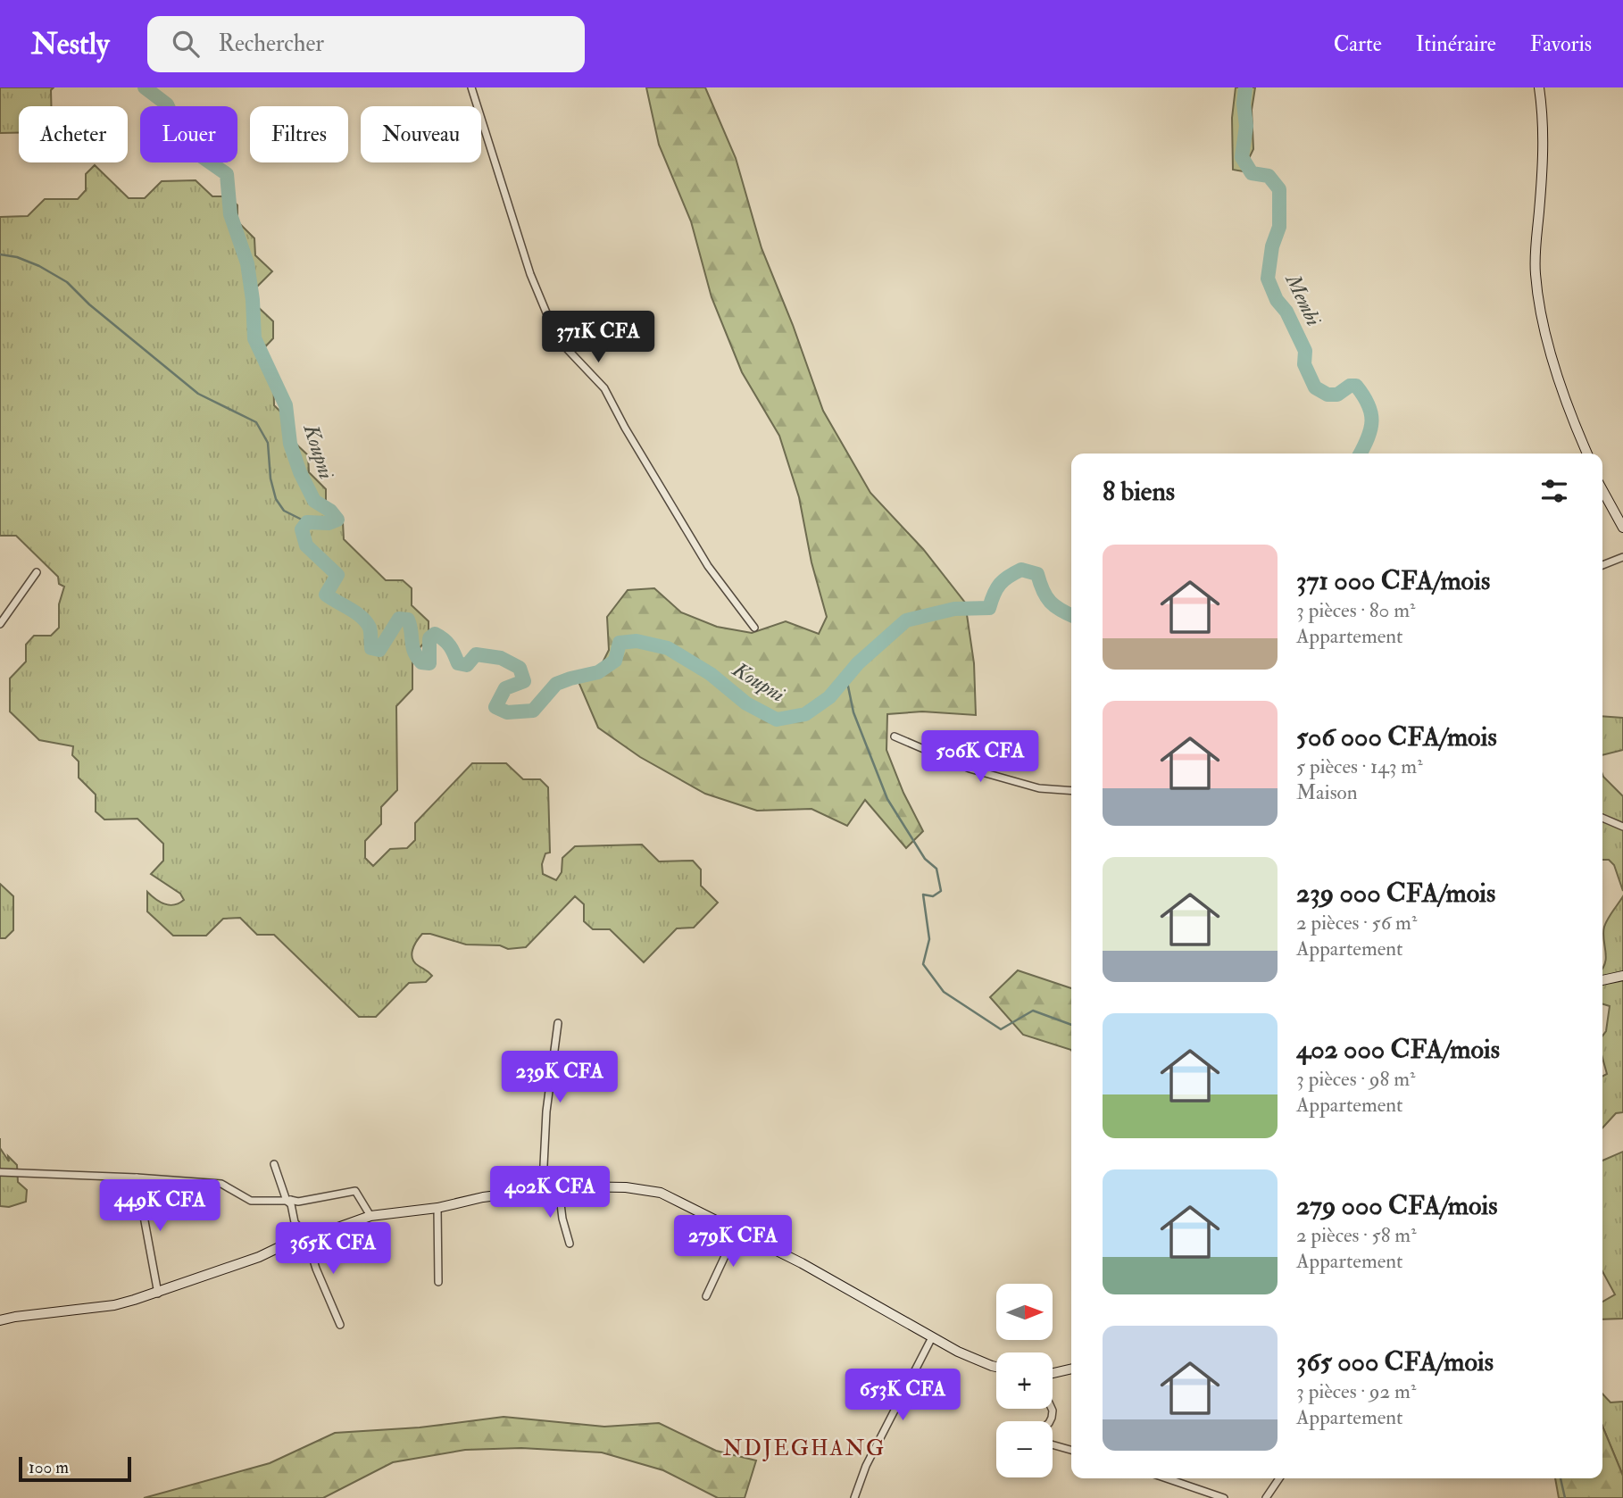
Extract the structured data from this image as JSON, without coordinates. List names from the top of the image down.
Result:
{
  "districts": ["NDJEGHANG"],
  "water": ["Membi", "Koupni"],
  "scale_bar": "100 m",
  "north": "right",
  "page": {
    "header": "Nestly",
    "search": "Rechercher",
    "nav": ["Carte", "Itinéraire", "Favoris"],
    "chip": [
      "Acheter",
      "Louer",
      "Filtres",
      "Nouveau"
    ],
    "price": [
      "371K CFA",
      "506K CFA",
      "239K CFA",
      "402K CFA",
      "449K CFA",
      "279K CFA",
      "365K CFA",
      "653K CFA"
    ],
    "heading": "8 biens",
    "list": [
      {
        "name": "371 000 CFA/mois",
        "note": "3 pièces · 80 m² · Appartement"
      },
      {
        "name": "506 000 CFA/mois",
        "note": "5 pièces · 143 m² · Maison"
      },
      {
        "name": "239 000 CFA/mois",
        "note": "2 pièces · 56 m² · Appartement"
      },
      {
        "name": "402 000 CFA/mois",
        "note": "3 pièces · 98 m² · Appartement"
      },
      {
        "name": "279 000 CFA/mois",
        "note": "2 pièces · 58 m² · Appartement"
      },
      {
        "name": "365 000 CFA/mois",
        "note": "3 pièces · 92 m² · Appartement"
      }
    ],
    "map_buttons": ["+", "−"],
    "scale": "100 m"
  }
}
